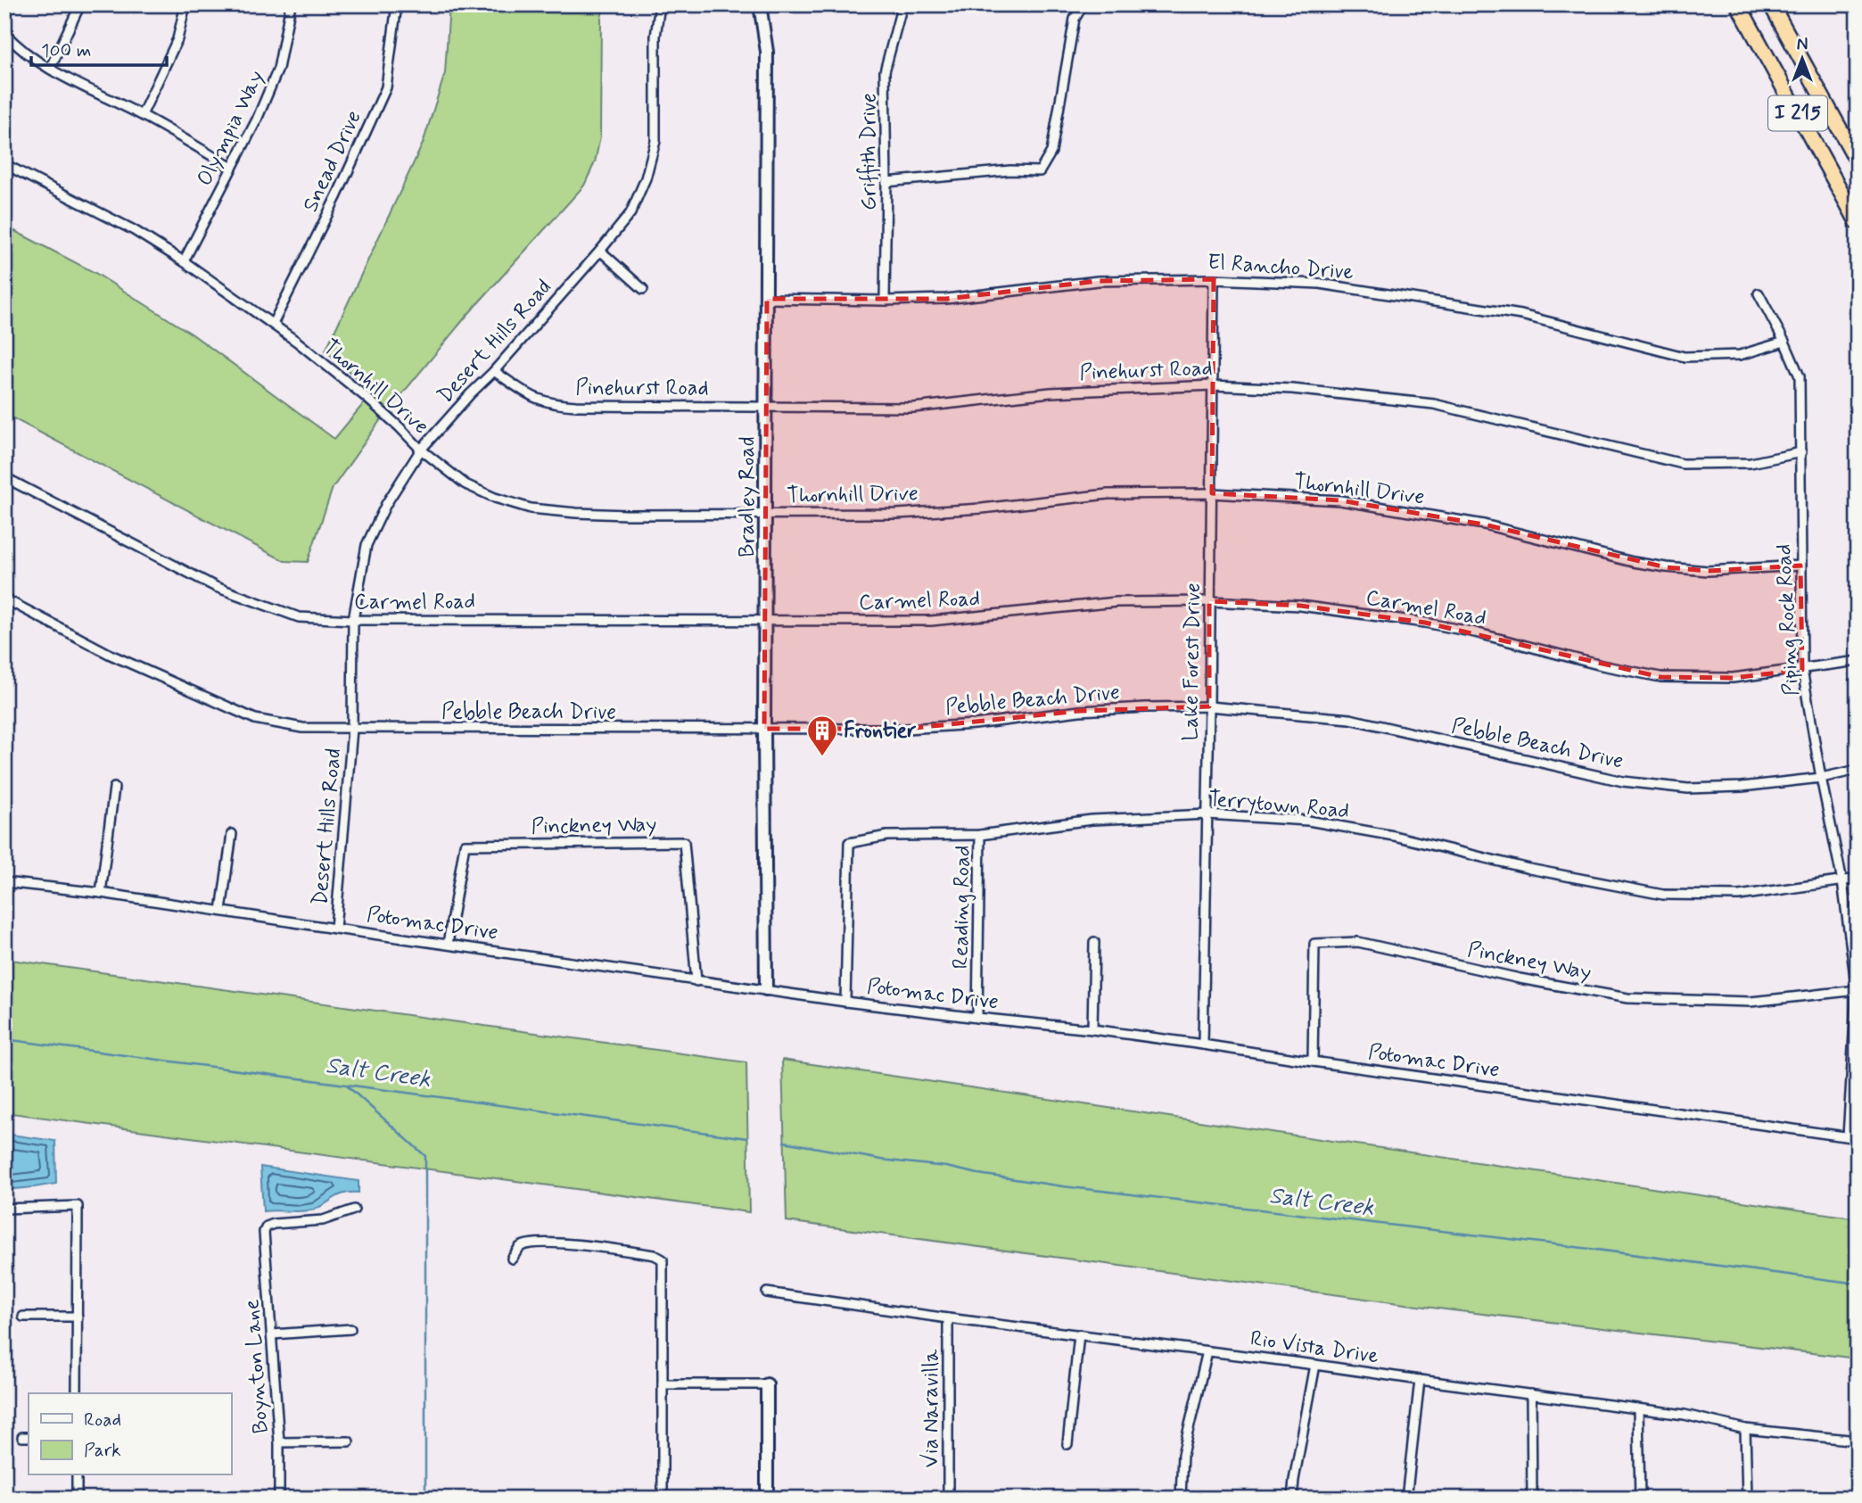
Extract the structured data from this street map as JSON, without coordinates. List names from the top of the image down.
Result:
{
  "streets": {
    "highway": ["I 215"],
    "street": [
      "Olympia Way",
      "Griffith Drive",
      "Snead Drive",
      "El Rancho Drive",
      "Desert Hills Road",
      "Pinehurst Road",
      "Thornhill Drive",
      "Bradley Road",
      "Carmel Road",
      "Piping Rock Road",
      "Lake Forest Drive",
      "Pebble Beach Drive",
      "Terrytown Road",
      "Pinckney Way",
      "Reading Road",
      "Potomac Drive",
      "Rio Vista Drive",
      "Boynton Lane",
      "Via Naravilla"
    ]
  },
  "crossings": [
    ["Olympia Way", "Thornhill Drive"],
    ["Griffith Drive", "El Rancho Drive"],
    ["Snead Drive", "Thornhill Drive"],
    ["El Rancho Drive", "Bradley Road"],
    ["El Rancho Drive", "Piping Rock Road"],
    ["El Rancho Drive", "Lake Forest Drive"],
    ["Desert Hills Road", "Pinehurst Road"],
    ["Desert Hills Road", "Thornhill Drive"],
    ["Desert Hills Road", "Carmel Road"],
    ["Desert Hills Road", "Pebble Beach Drive"],
    ["Desert Hills Road", "Potomac Drive"],
    ["Pinehurst Road", "Bradley Road"],
    ["Pinehurst Road", "Piping Rock Road"],
    ["Pinehurst Road", "Lake Forest Drive"],
    ["Thornhill Drive", "Bradley Road"],
    ["Thornhill Drive", "Piping Rock Road"],
    ["Thornhill Drive", "Lake Forest Drive"],
    ["Bradley Road", "Carmel Road"],
    ["Bradley Road", "Pebble Beach Drive"],
    ["Bradley Road", "Potomac Drive"],
    ["Carmel Road", "Piping Rock Road"],
    ["Carmel Road", "Lake Forest Drive"],
    ["Piping Rock Road", "Pebble Beach Drive"],
    ["Piping Rock Road", "Terrytown Road"],
    ["Piping Rock Road", "Pinckney Way"],
    ["Piping Rock Road", "Potomac Drive"],
    ["Lake Forest Drive", "Pebble Beach Drive"],
    ["Lake Forest Drive", "Terrytown Road"],
    ["Lake Forest Drive", "Potomac Drive"],
    ["Terrytown Road", "Reading Road"],
    ["Terrytown Road", "Potomac Drive"],
    ["Pinckney Way", "Potomac Drive"],
    ["Reading Road", "Potomac Drive"],
    ["Rio Vista Drive", "Via Naravilla"]
  ],
  "water": ["Salt Creek"],
  "places": {
    "building": ["Frontier"]
  },
  "legend": ["Road", "Park"],
  "scale_bar": "100 m",
  "north": "top"
}
